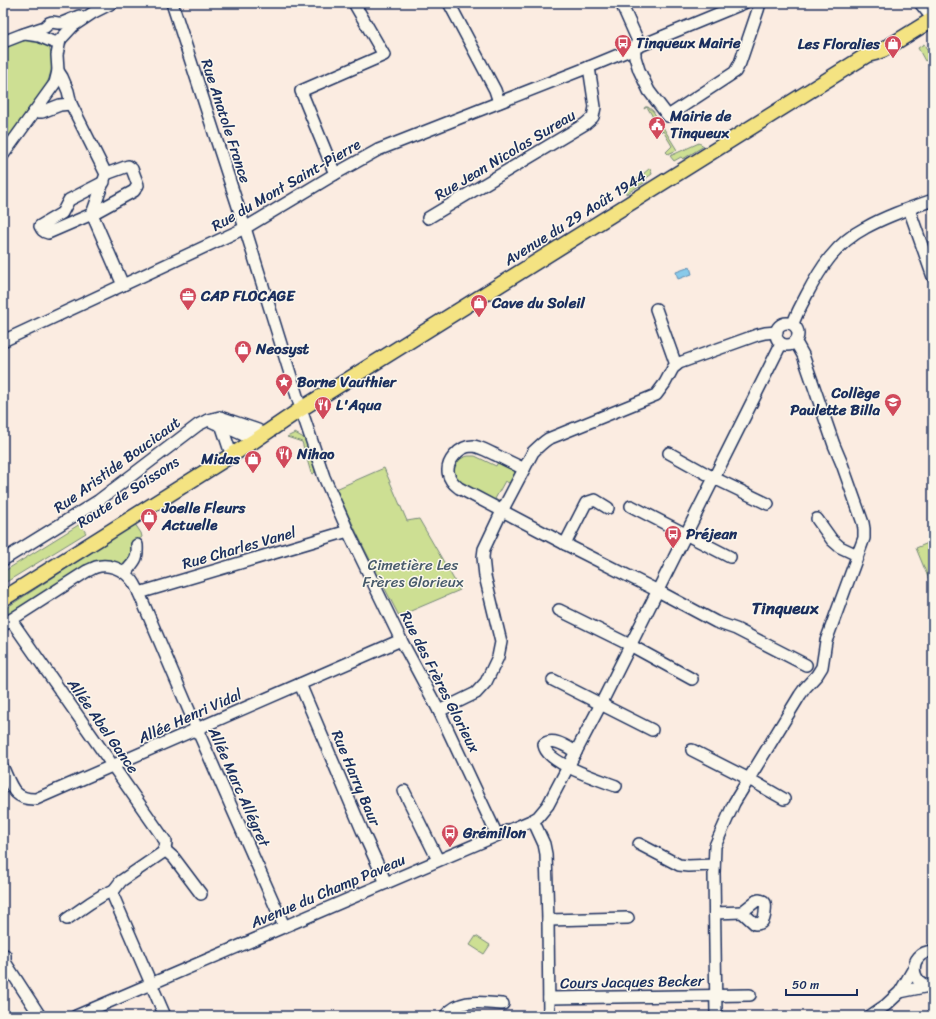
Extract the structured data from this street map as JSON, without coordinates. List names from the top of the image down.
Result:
{
  "streets": {
    "main road": ["Avenue du 29 Août 1944", "Route de Soissons"],
    "street": [
      "Rue Anatole France",
      "Rue Jean Nicolas Sureau",
      "Rue du Mont Saint-Pierre",
      "Rue Aristide Boucicaut",
      "Rue Charles Vanel",
      "Rue des Frères Glorieux",
      "Allée Henri Vidal",
      "Allée Abel Gance",
      "Rue Harry Baur",
      "Allée Marc Allégret",
      "Avenue du Champ Paveau",
      "Cours Jacques Becker"
    ]
  },
  "crossings": [
    ["Rue Anatole France", "Rue du Mont Saint-Pierre"],
    ["Rue Anatole France", "Avenue du 29 Août 1944"],
    ["Rue Anatole France", "Route de Soissons"],
    ["Rue Anatole France", "Rue des Frères Glorieux"],
    ["Rue Jean Nicolas Sureau", "Rue du Mont Saint-Pierre"],
    ["Avenue du 29 Août 1944", "Route de Soissons"],
    ["Avenue du 29 Août 1944", "Rue des Frères Glorieux"],
    ["Rue Aristide Boucicaut", "Route de Soissons"],
    ["Route de Soissons", "Rue des Frères Glorieux"],
    ["Rue Charles Vanel", "Rue des Frères Glorieux"],
    ["Rue Charles Vanel", "Allée Marc Allégret"],
    ["Rue des Frères Glorieux", "Allée Henri Vidal"],
    ["Rue des Frères Glorieux", "Avenue du Champ Paveau"],
    ["Allée Henri Vidal", "Allée Abel Gance"],
    ["Allée Henri Vidal", "Rue Harry Baur"],
    ["Allée Henri Vidal", "Allée Marc Allégret"],
    ["Rue Harry Baur", "Avenue du Champ Paveau"],
    ["Allée Marc Allégret", "Avenue du Champ Paveau"]
  ],
  "districts": ["Tinqueux"],
  "parks": ["Cimetière Les Frères Glorieux"],
  "places": {
    "bus stop": ["Tinqueux Mairie", "Préjean", "Grémillon"],
    "shop": [
      "Les Floralies",
      "Cave du Soleil",
      "Neosyst",
      "Midas",
      "Joelle Fleurs Actuelle"
    ],
    "public building": ["Mairie de Tinqueux"],
    "office": ["CAP FLOCAGE"],
    "place": ["Borne Vauthier"],
    "school or university": ["Collège Paulette Billa"],
    "restaurant": ["L'Aqua", "Nihao"]
  },
  "scale_bar": "50 m"
}
